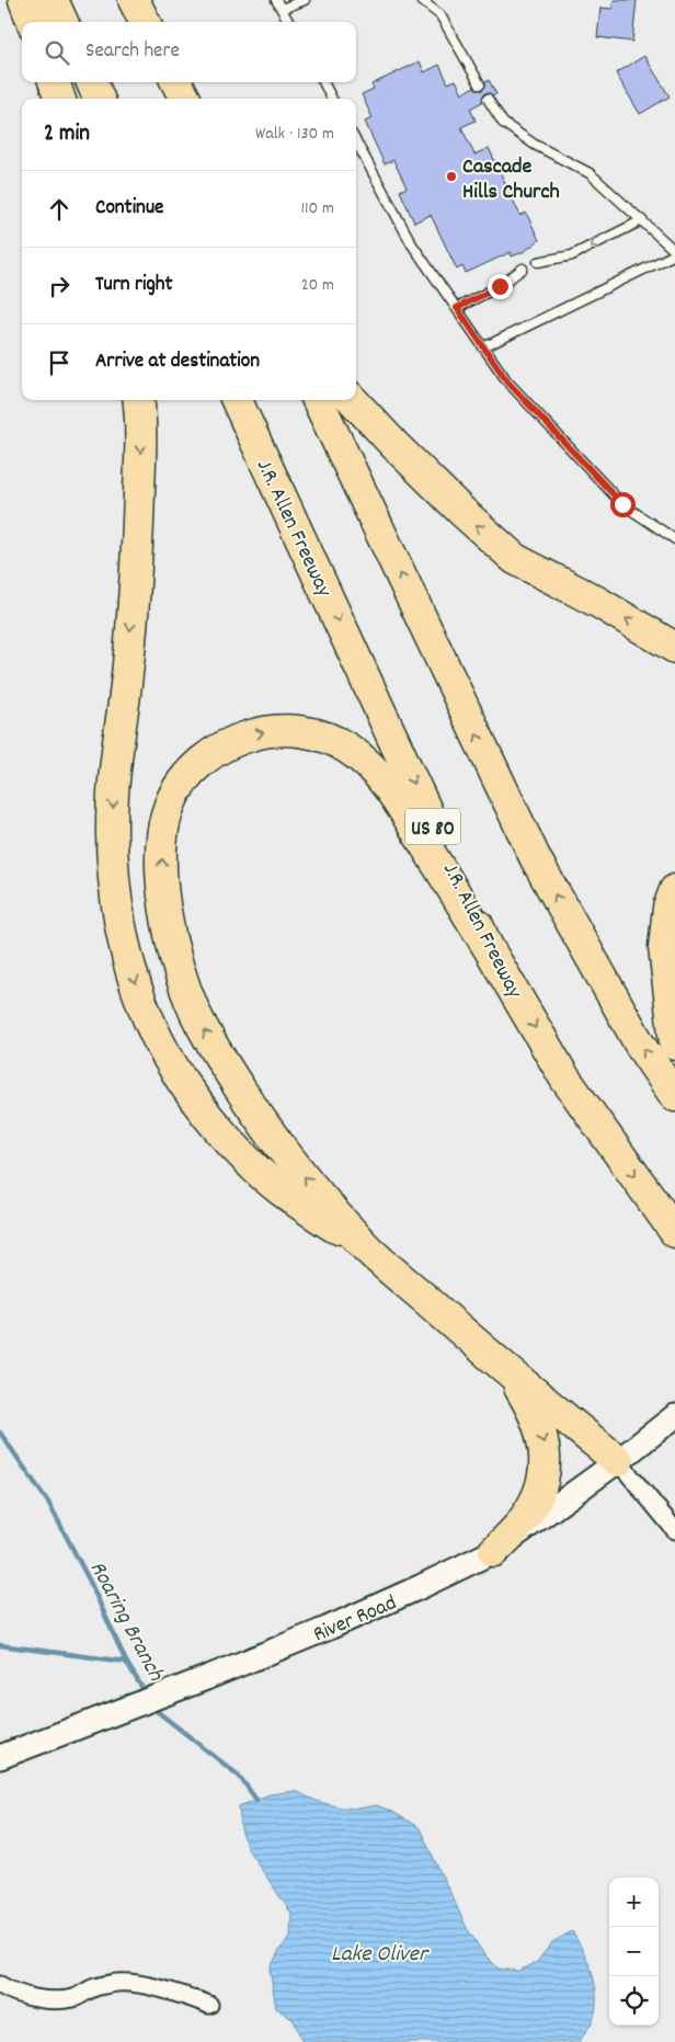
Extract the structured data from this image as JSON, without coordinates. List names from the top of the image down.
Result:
{
  "streets": {
    "highway": ["J.R. Allen Freeway", "US 80"],
    "main road": ["River Road"]
  },
  "water": ["Roaring Branch", "Lake Oliver"],
  "places": ["Cascade Hills Church"],
  "page": {
    "search": "Search here",
    "heading": ["2 min", "Walk · 130 m"],
    "list": [
      ["Continue", "110 m"],
      ["Turn right", "20 m"],
      "Arrive at destination"
    ],
    "map_buttons": ["+", "−"]
  }
}
